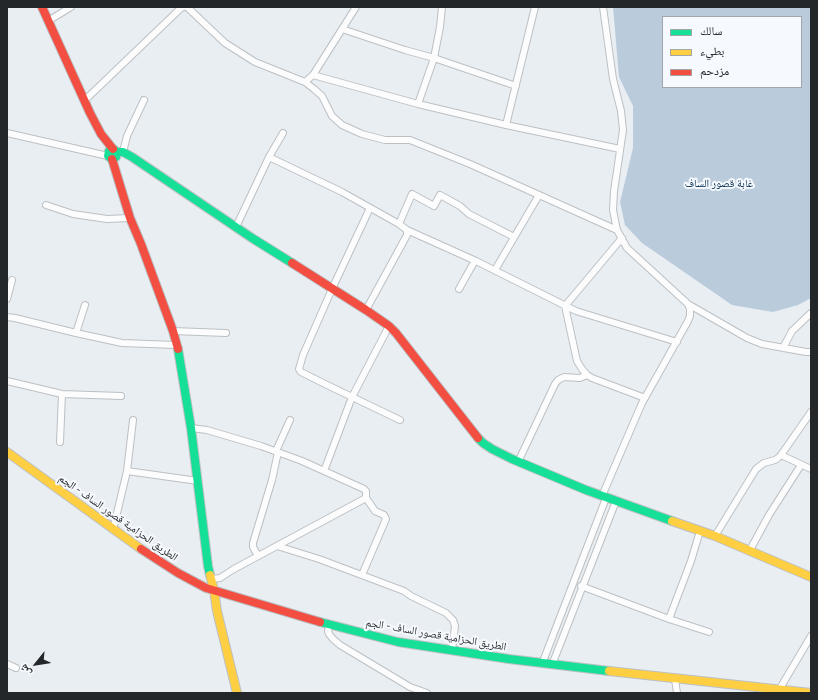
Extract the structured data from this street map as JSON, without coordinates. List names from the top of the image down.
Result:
{
  "streets": {
    "street": ["الطريق الحزامية قصور الساف - الجم"]
  },
  "parks": ["غابة قصور الساف"],
  "legend": ["سالك", "بطيء", "مزدحم"],
  "north": "bottom left"
}
